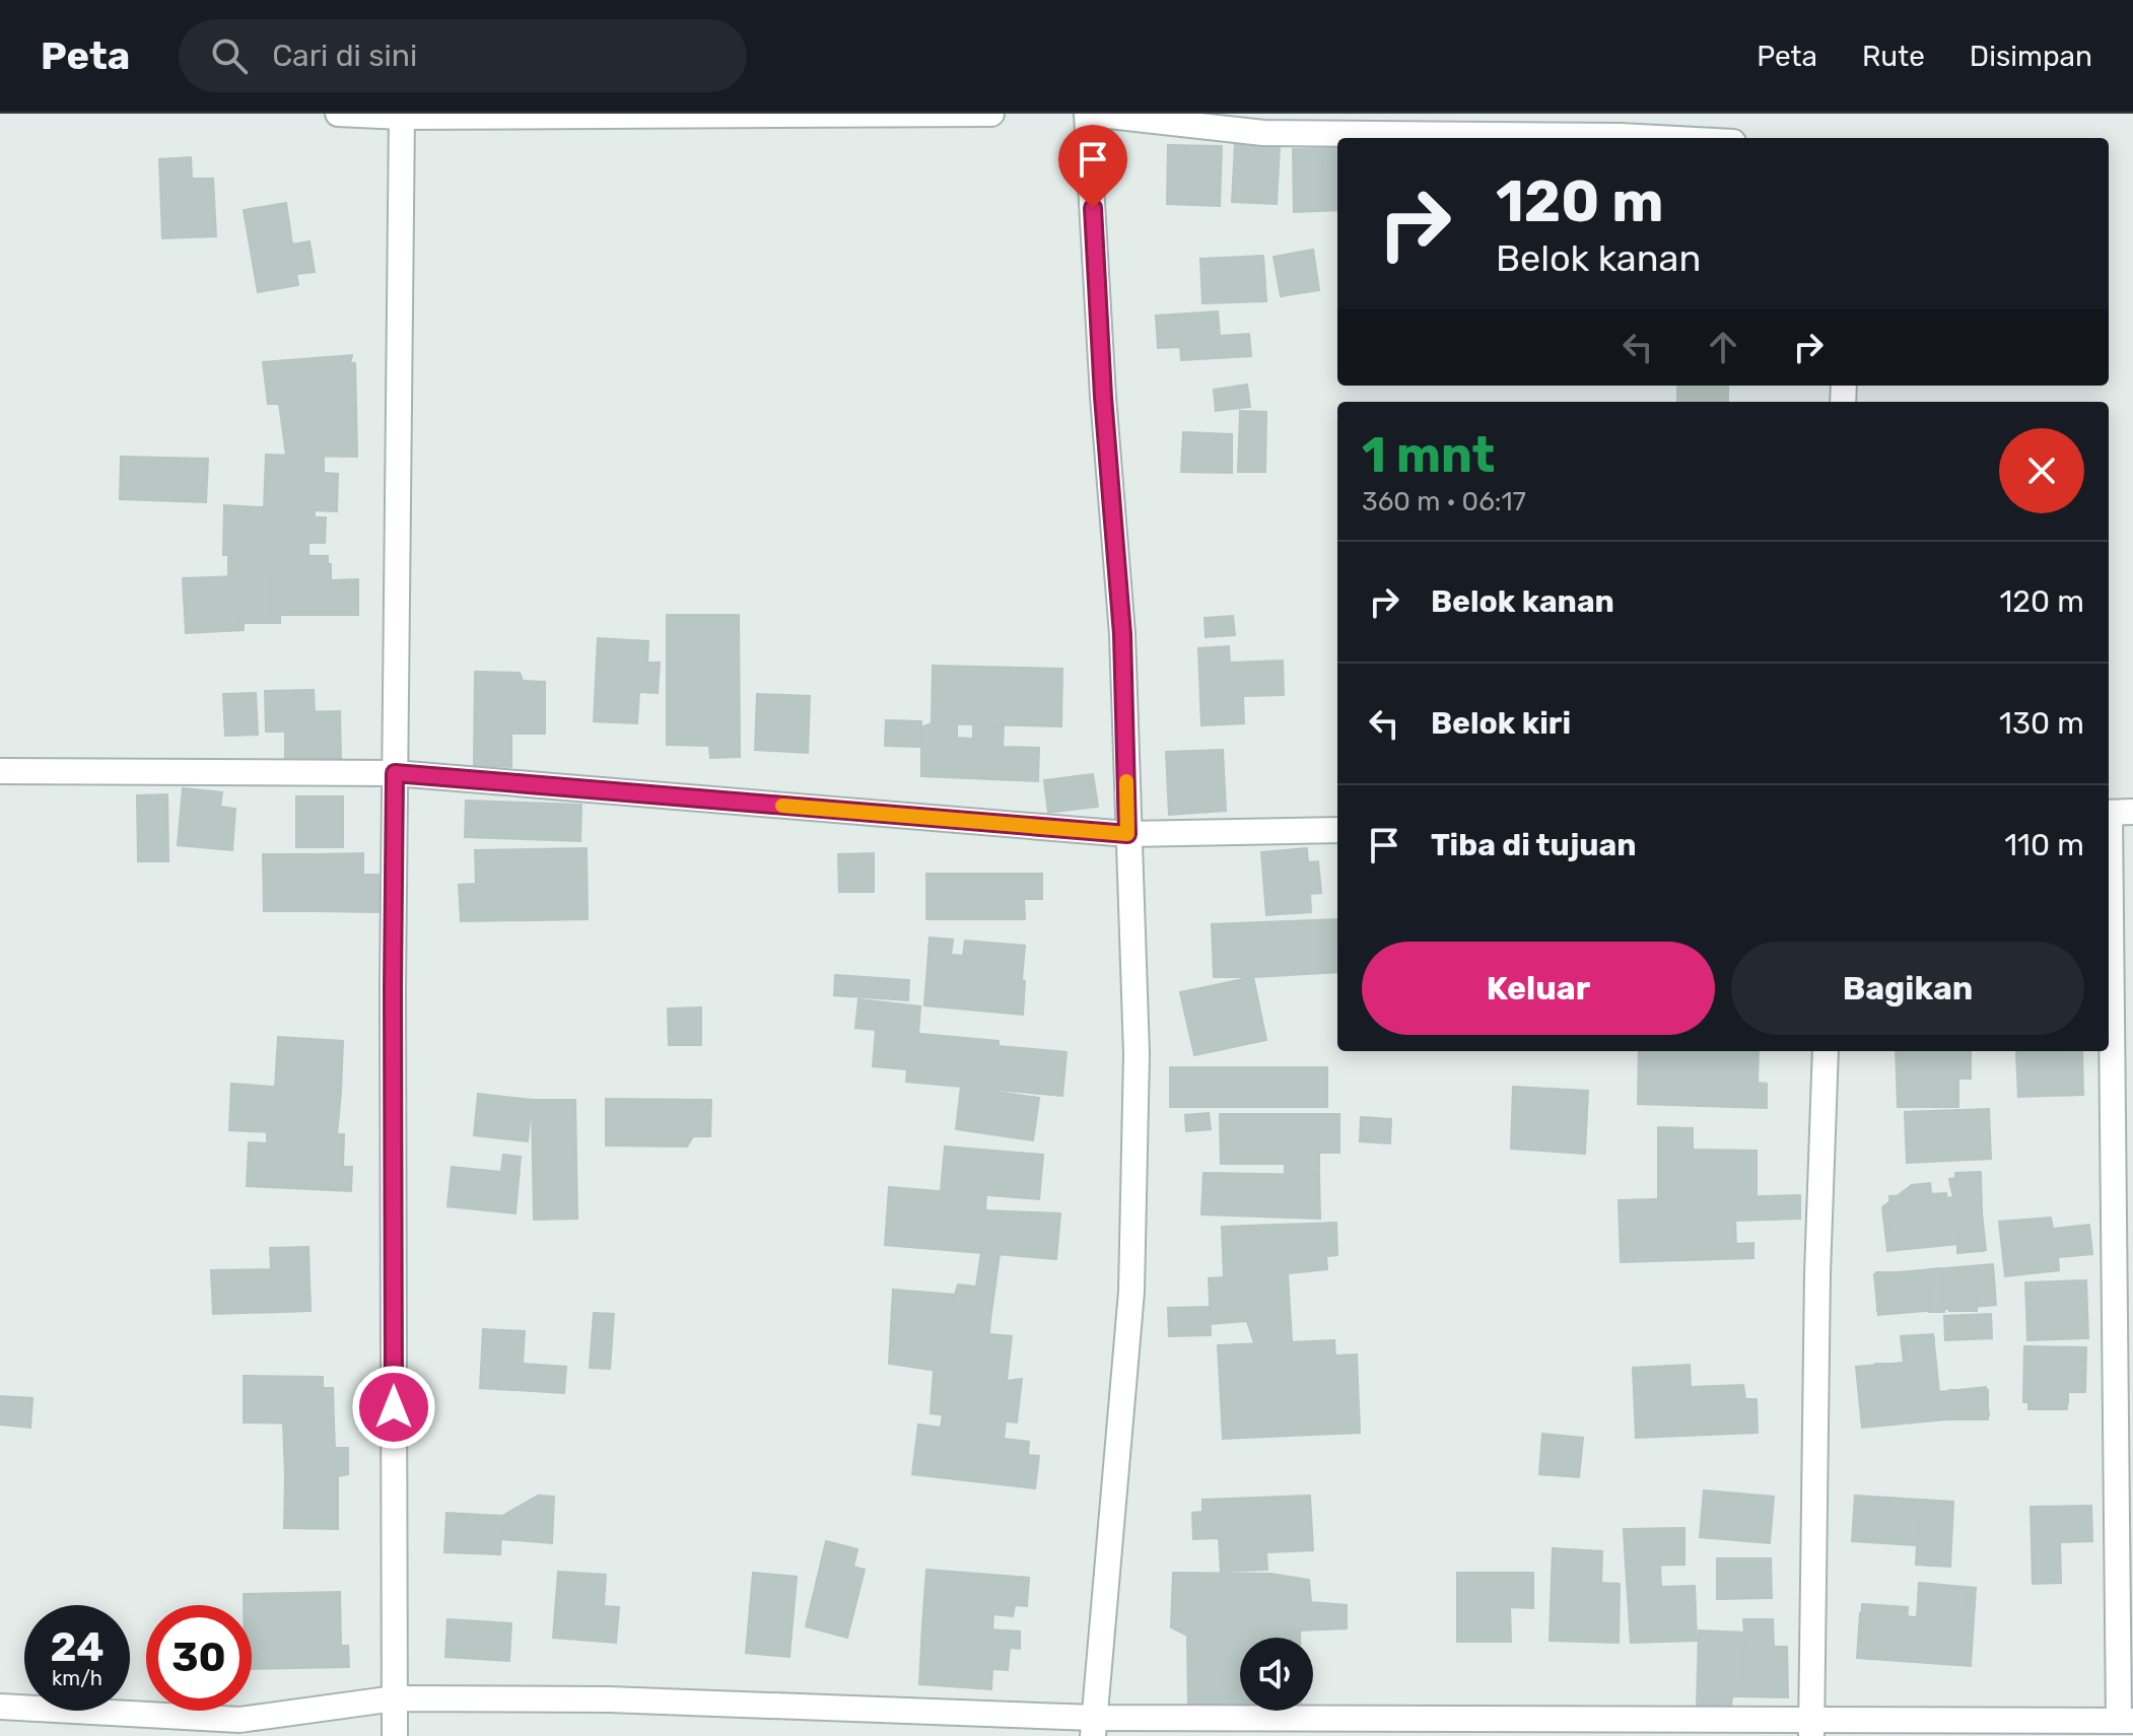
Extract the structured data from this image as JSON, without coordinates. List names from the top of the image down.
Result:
{
  "page": {
    "header": "Peta",
    "search": "Cari di sini",
    "nav": ["Peta", "Rute", "Disimpan"],
    "turn": ["120 m", "Belok kanan"],
    "heading": ["1 mnt", "360 m · 06:17"],
    "list": [
      {
        "name": "Belok kanan",
        "value": "120 m"
      },
      {
        "name": "Belok kiri",
        "value": "130 m"
      },
      {
        "name": "Tiba di tujuan",
        "value": "110 m"
      }
    ],
    "buttons": ["Keluar", "Bagikan"],
    "speed": "24 km/h",
    "limit": "30"
  }
}
